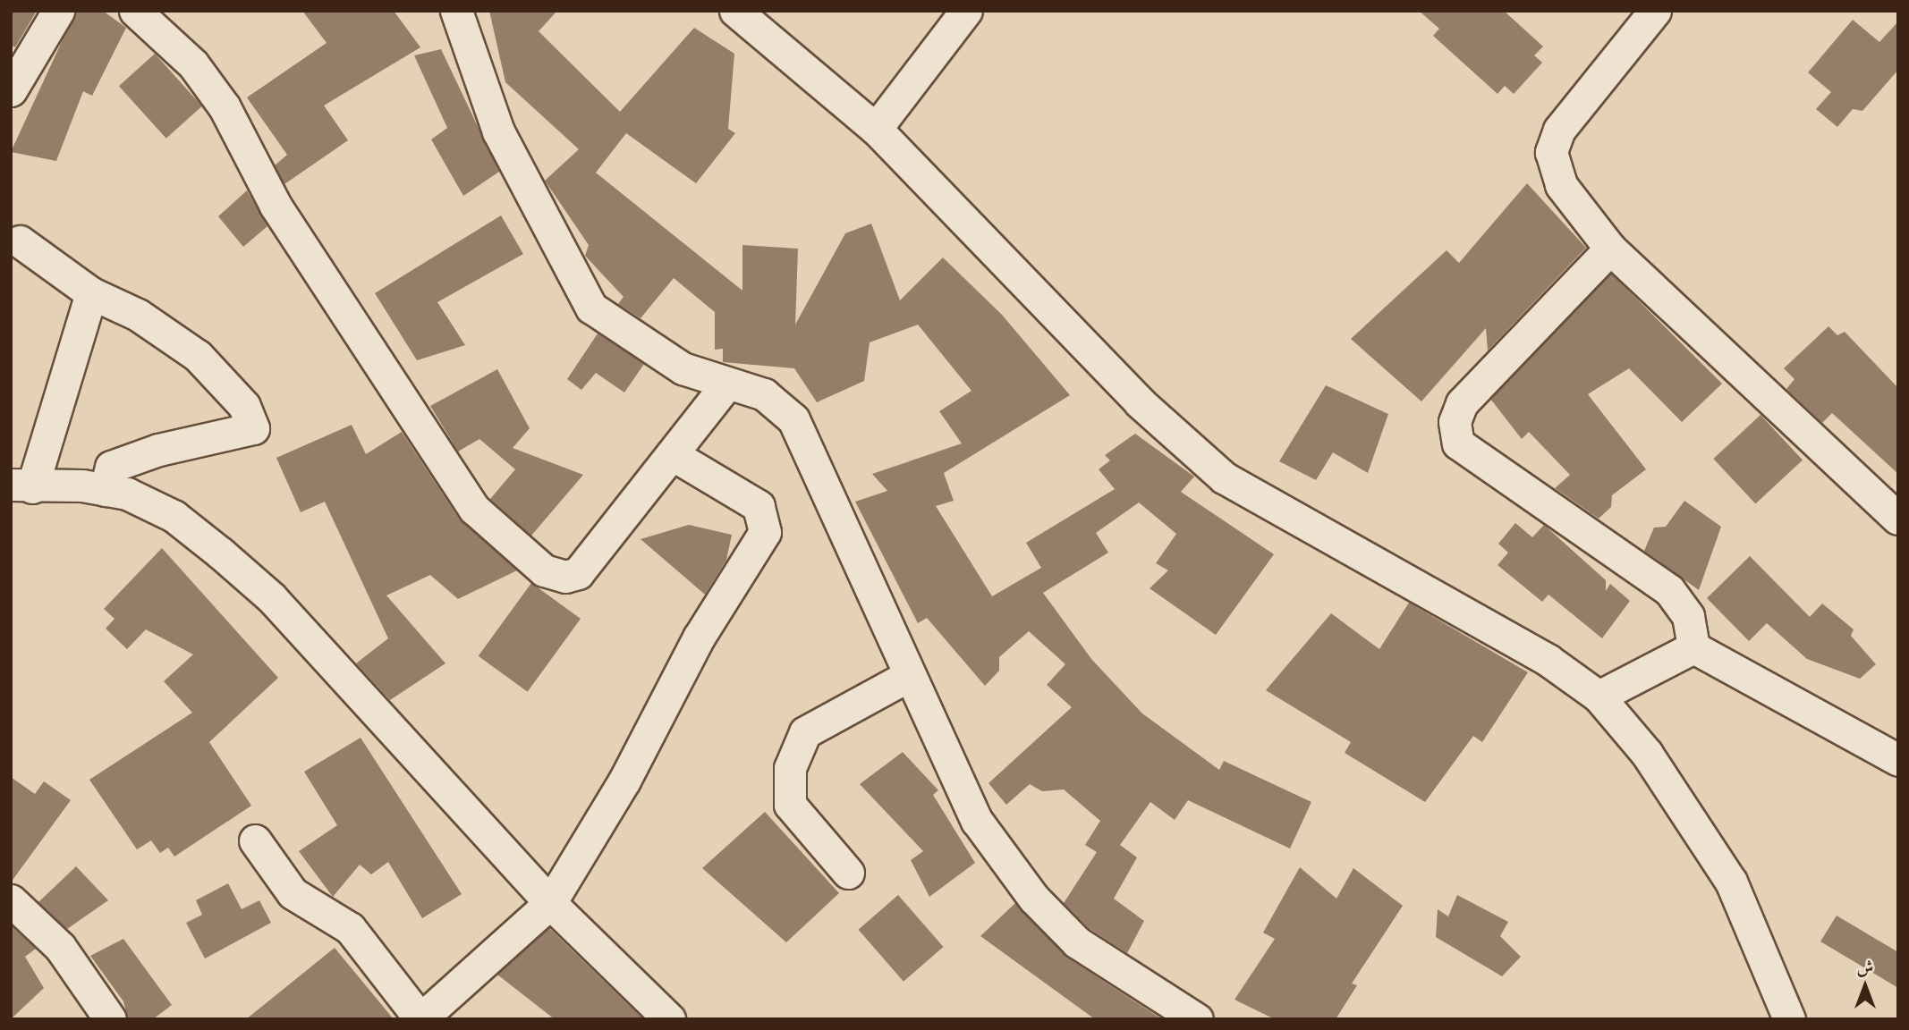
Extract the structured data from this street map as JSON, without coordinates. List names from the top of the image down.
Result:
{
  "north": "top"
}
